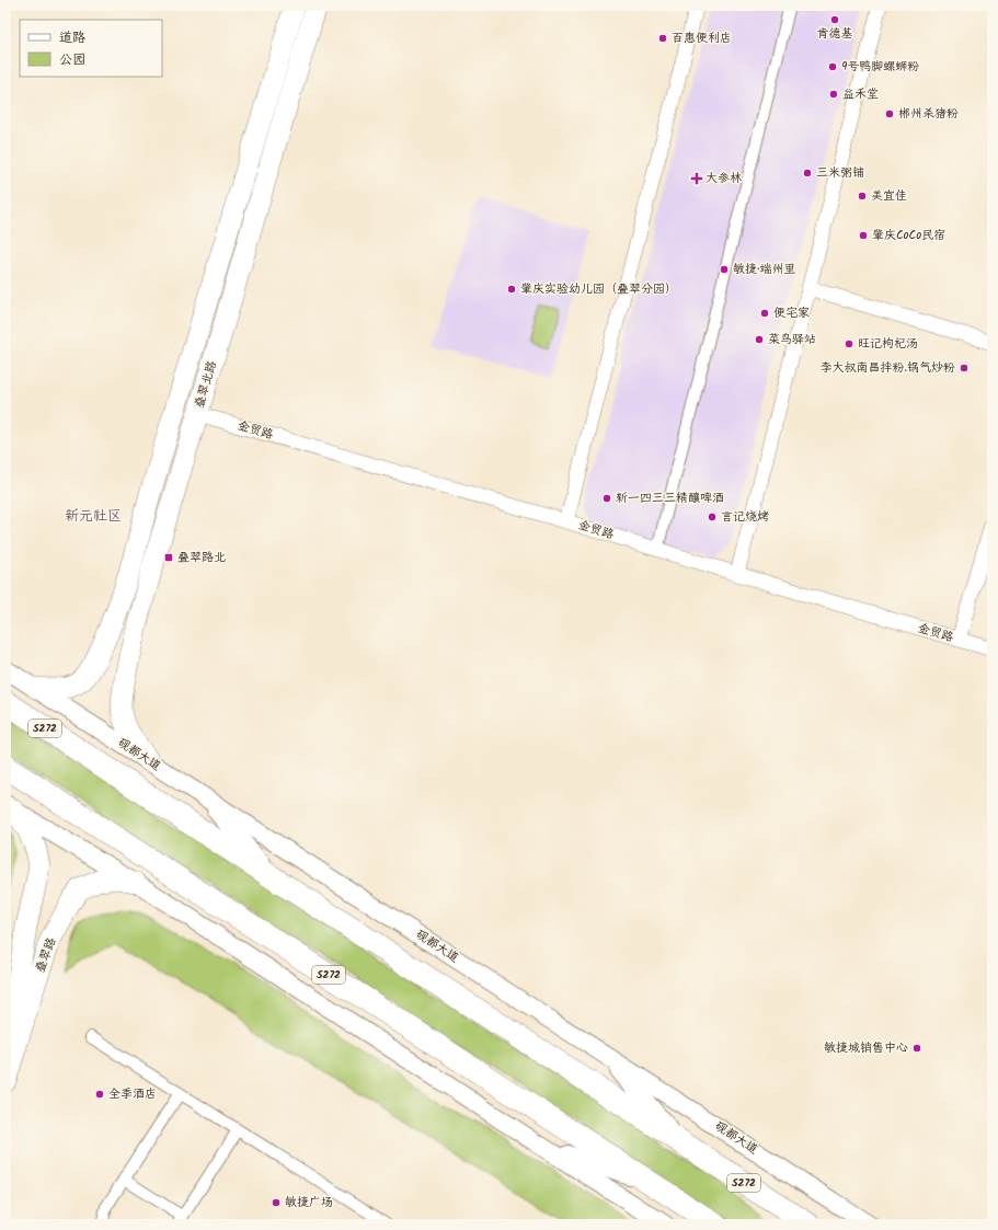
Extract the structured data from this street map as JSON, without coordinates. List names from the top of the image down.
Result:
{
  "streets": {
    "main road": ["叠翠北路", "S272", "叠翠路"],
    "street": ["金贸路", "砚都大道"]
  },
  "crossings": [
    ["叠翠北路", "金贸路"],
    ["叠翠北路", "砚都大道"]
  ],
  "districts": ["新元社区"],
  "places": {
    "other": [
      "肯德基",
      "百惠便利店",
      "9号鸭脚螺蛳粉",
      "益禾堂",
      "郴州杀猪粉",
      "三米粥铺",
      "美宜佳",
      "肇庆CoCo民宿",
      "敏捷·端州里",
      "肇庆实验幼儿园（叠翠分园）",
      "便宅家",
      "菜鸟驿站",
      "旺记枸杞汤",
      "李大叔南昌拌粉.锅气炒粉",
      "新一四三三精釀啤酒",
      "言记烧烤",
      "敏捷城销售中心",
      "全季酒店",
      "敏捷广场"
    ],
    "health": ["大参林"],
    "transit": ["叠翠路北"]
  },
  "legend": ["道路", "公园"]
}
